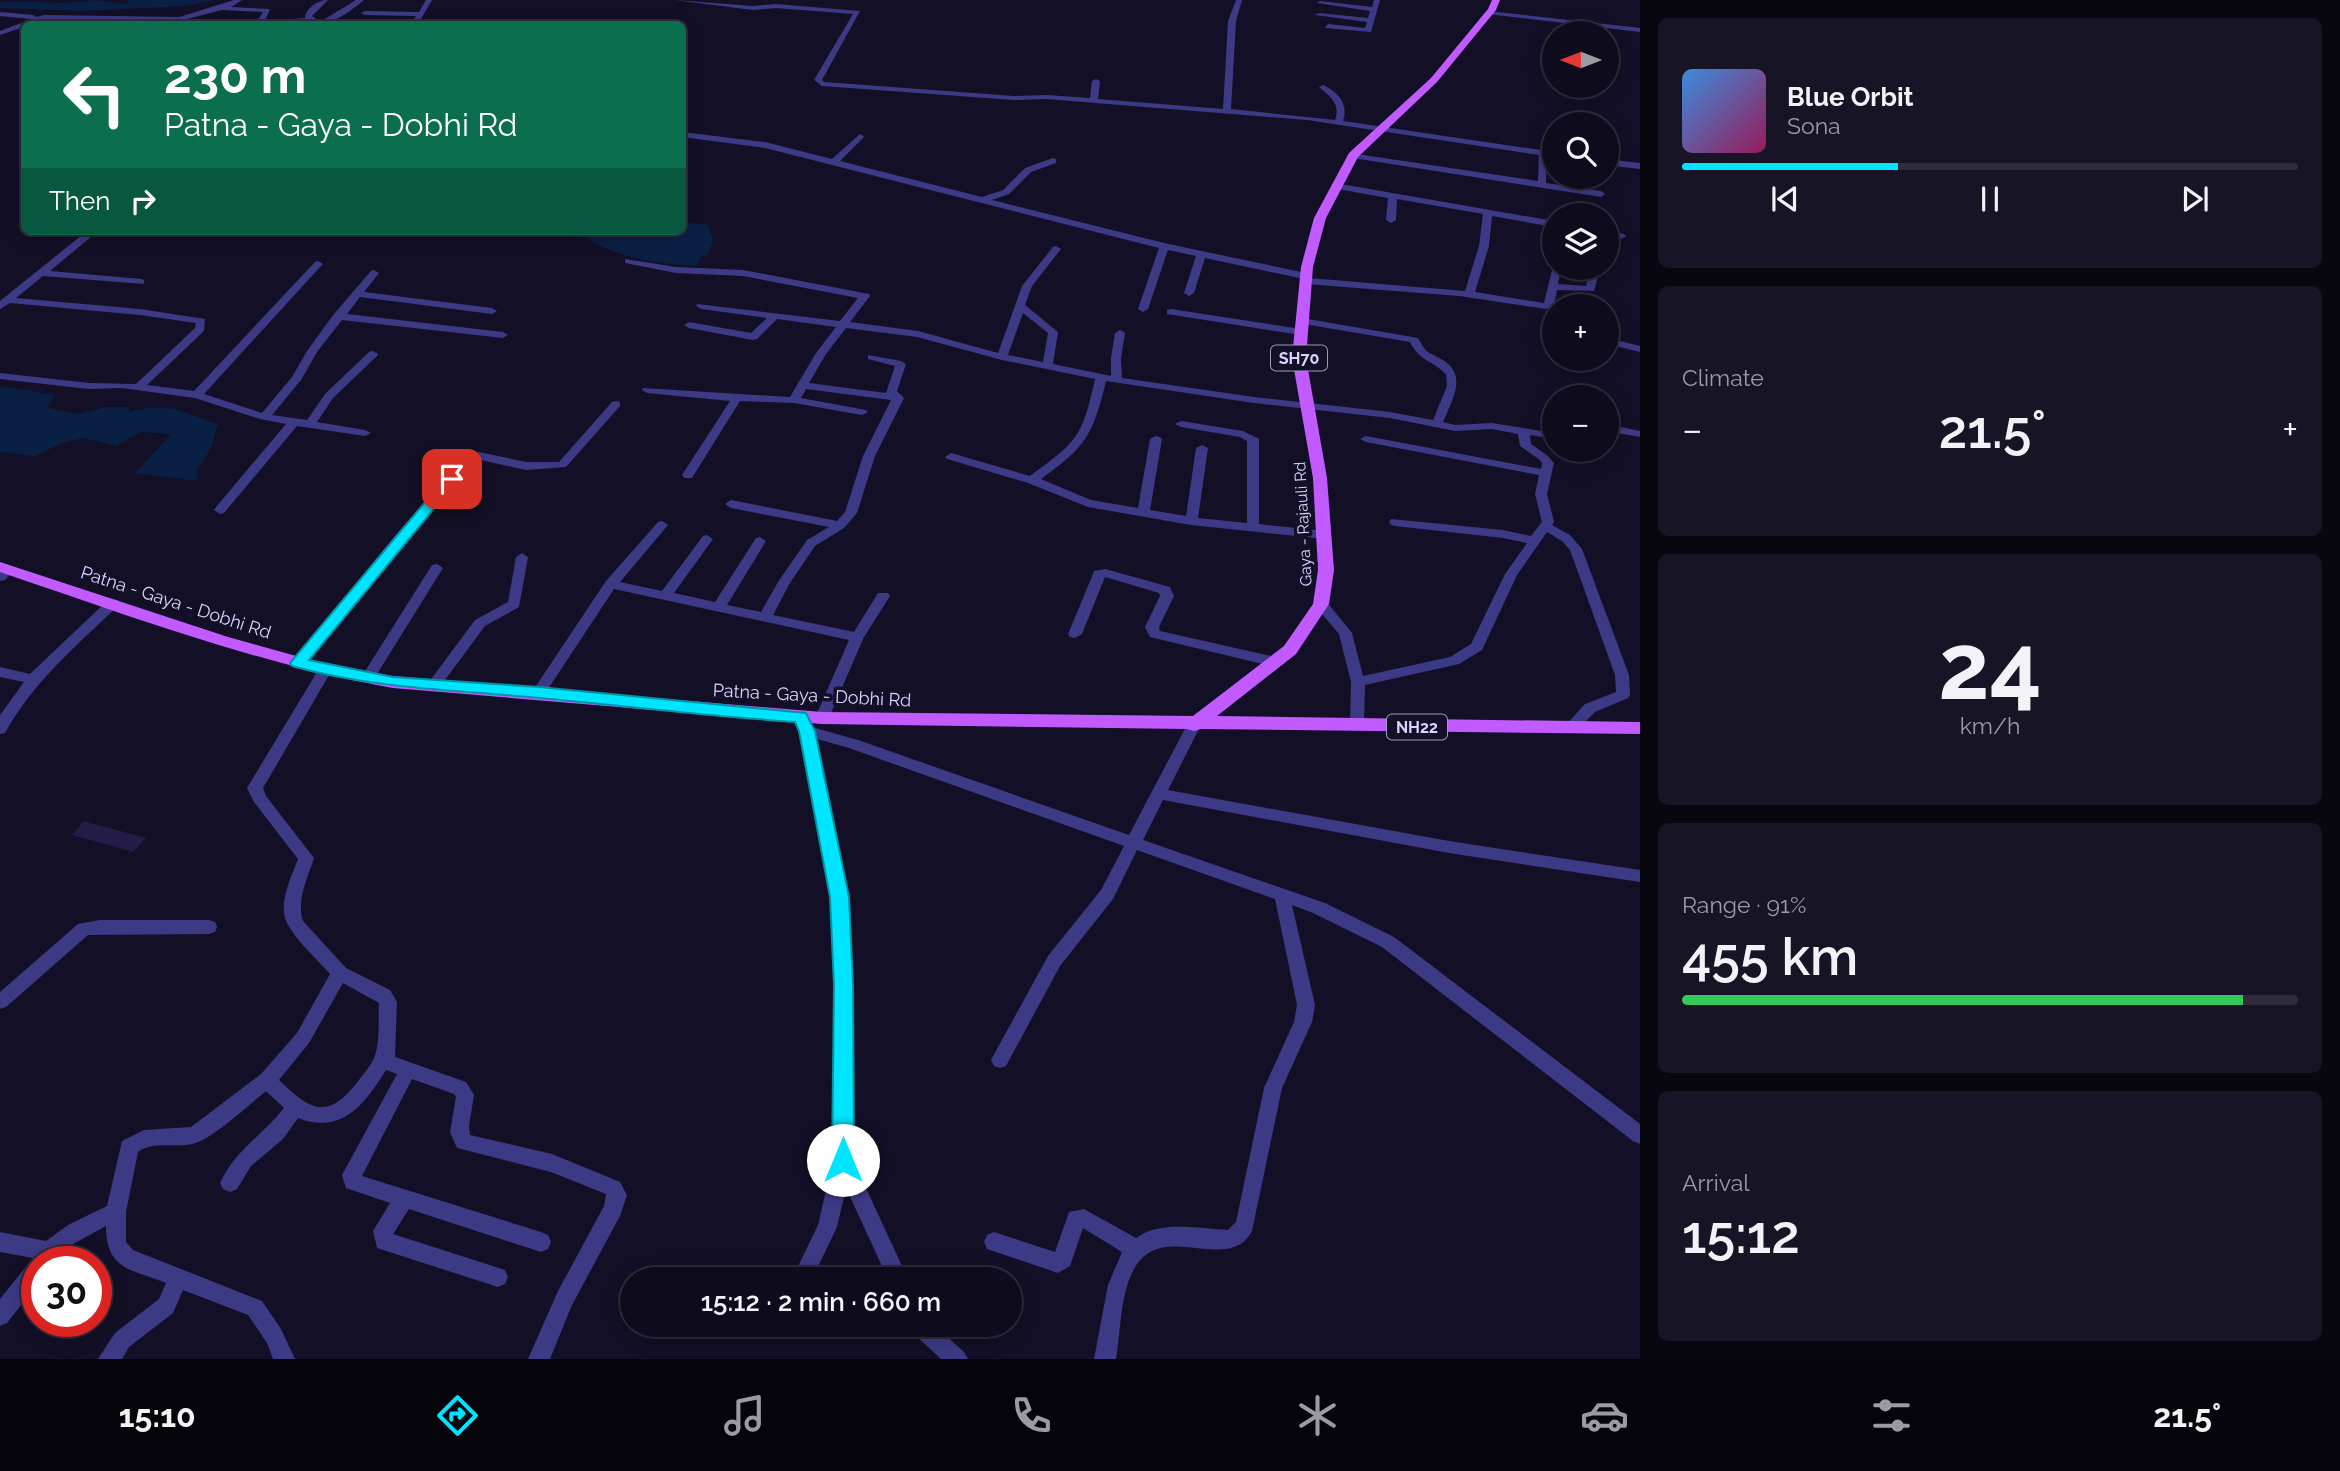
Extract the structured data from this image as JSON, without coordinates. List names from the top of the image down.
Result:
{
  "streets": {
    "main road": [
      "SH70",
      "Gaya - Rajauli Rd",
      "Patna - Gaya - Dobhi Rd",
      "NH22"
    ]
  },
  "crossings": [
    ["Gaya - Rajauli Rd", "Patna - Gaya - Dobhi Rd"]
  ],
  "north": "left",
  "page": {
    "map_buttons": ["+", "−"],
    "turn": ["230 m", "Patna - Gaya - Dobhi Rd"],
    "song": ["Blue Orbit", "Sona"],
    "then": "Then",
    "tile": [
      "Climate",
      ["24", "km/h"],
      ["Range · 91%", "455 km"],
      ["Arrival", "15:12"]
    ],
    "heat": ["−", "21.5°", "+"],
    "limit": "30",
    "trip": "15:12 · 2 min · 660 m",
    "tabs": ["15:10", "21.5°"]
  }
}
